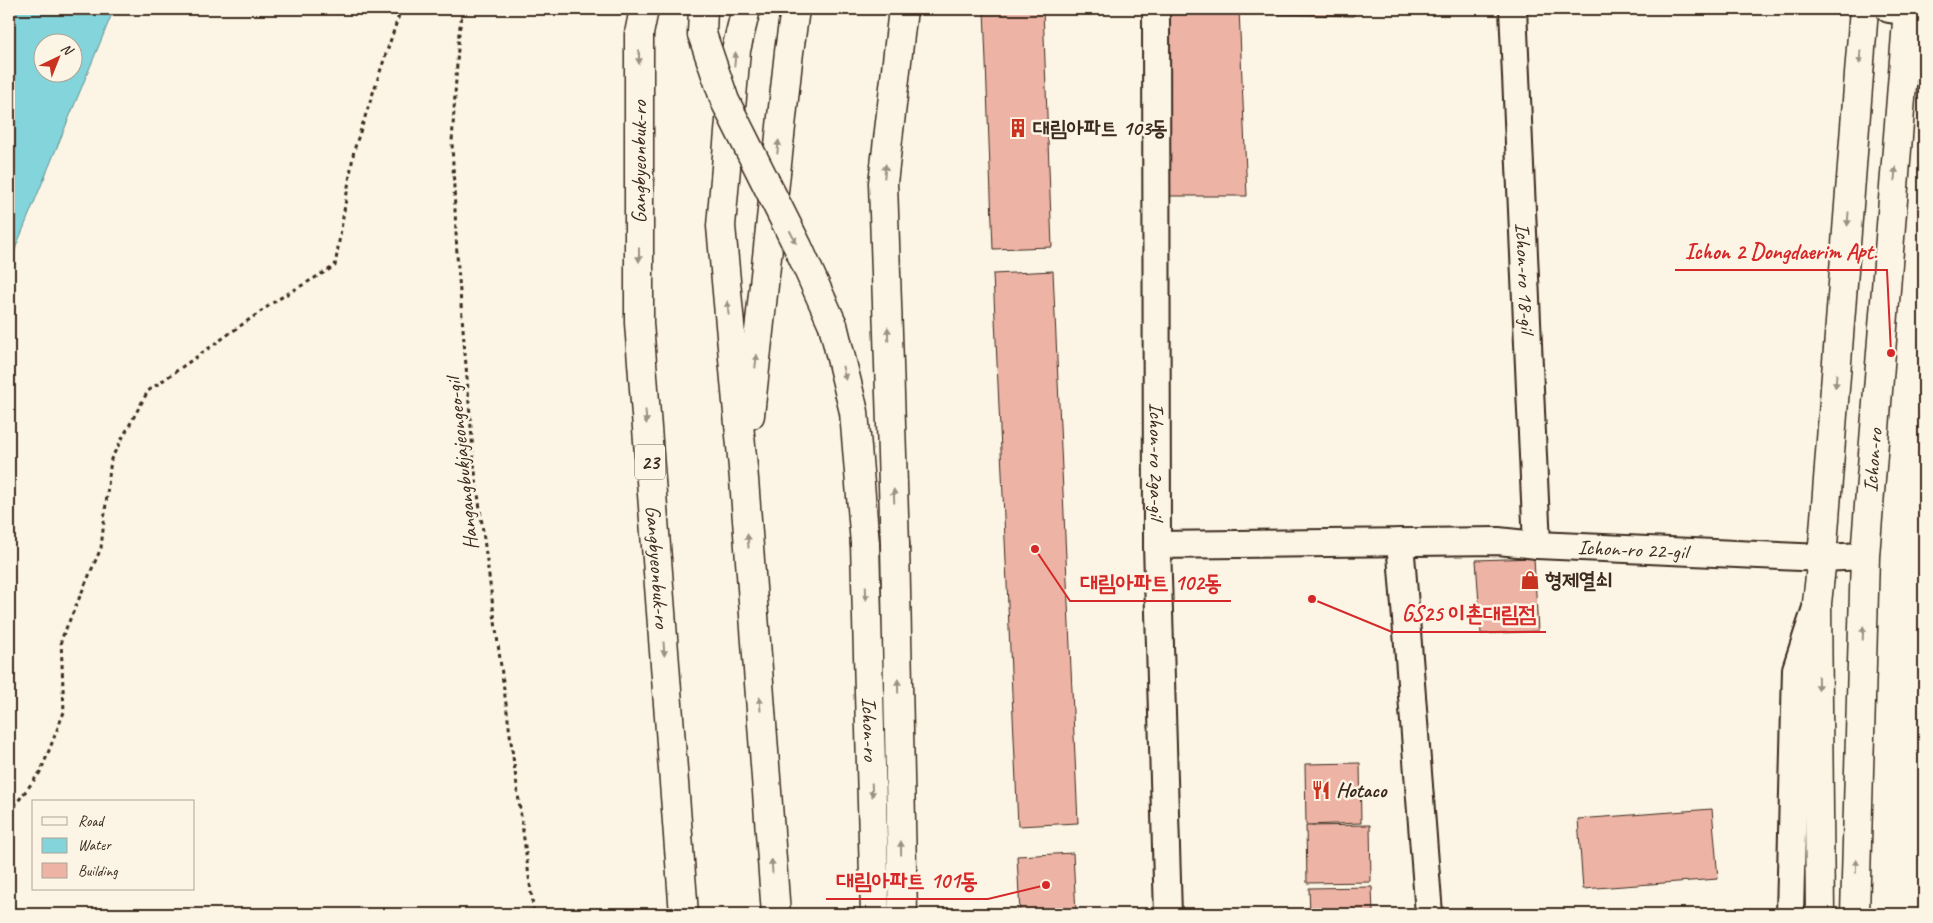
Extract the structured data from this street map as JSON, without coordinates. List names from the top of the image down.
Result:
{
  "streets": {
    "main road": ["Gangbyeonbuk-ro", "Ichon-ro", "23"],
    "street": ["Ichon-ro 18-gil", "Ichon-ro 2ga-gil", "Ichon-ro 22-gil"],
    "path": ["Hangangbukjajeongeo-gil"]
  },
  "crossings": [
    ["Ichon-ro 18-gil", "Ichon-ro 22-gil"],
    ["Ichon-ro", "Ichon-ro 22-gil"],
    ["Ichon-ro 2ga-gil", "Ichon-ro 22-gil"]
  ],
  "places": {
    "building": ["대림아파트 103동"],
    "other": [
      "Ichon 2 Dongdaerim Apt.",
      "대림아파트 102동",
      "GS25 이촌대림점",
      "대림아파트 101동"
    ],
    "shop": ["형제열쇠"],
    "restaurant": ["Hotaco"]
  },
  "legend": ["Road", "Water", "Building"],
  "north": "top right"
}
